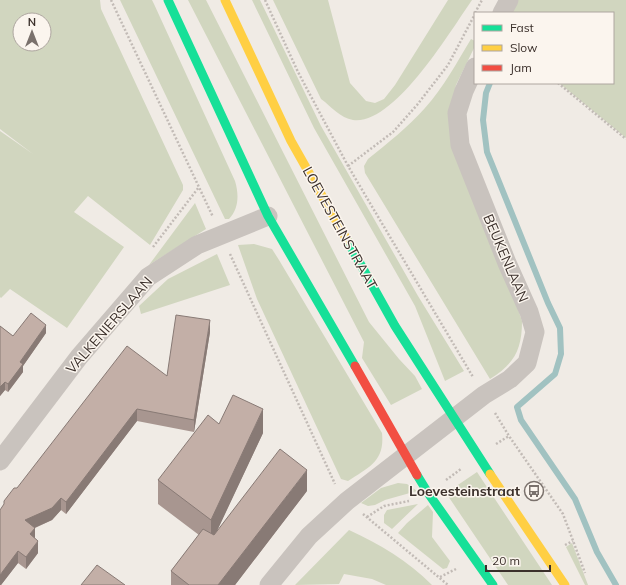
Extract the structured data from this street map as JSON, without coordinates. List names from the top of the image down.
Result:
{
  "streets": {
    "street": ["LOEVESTEINSTRAAT", "BEUKENLAAN", "VALKENIERSLAAN"]
  },
  "crossings": [
    ["LOEVESTEINSTRAAT", "BEUKENLAAN"]
  ],
  "places": {
    "bus stop": ["Loevesteinstraat"]
  },
  "legend": ["Fast", "Slow", "Jam"],
  "scale_bar": "20 m",
  "north": "top"
}
